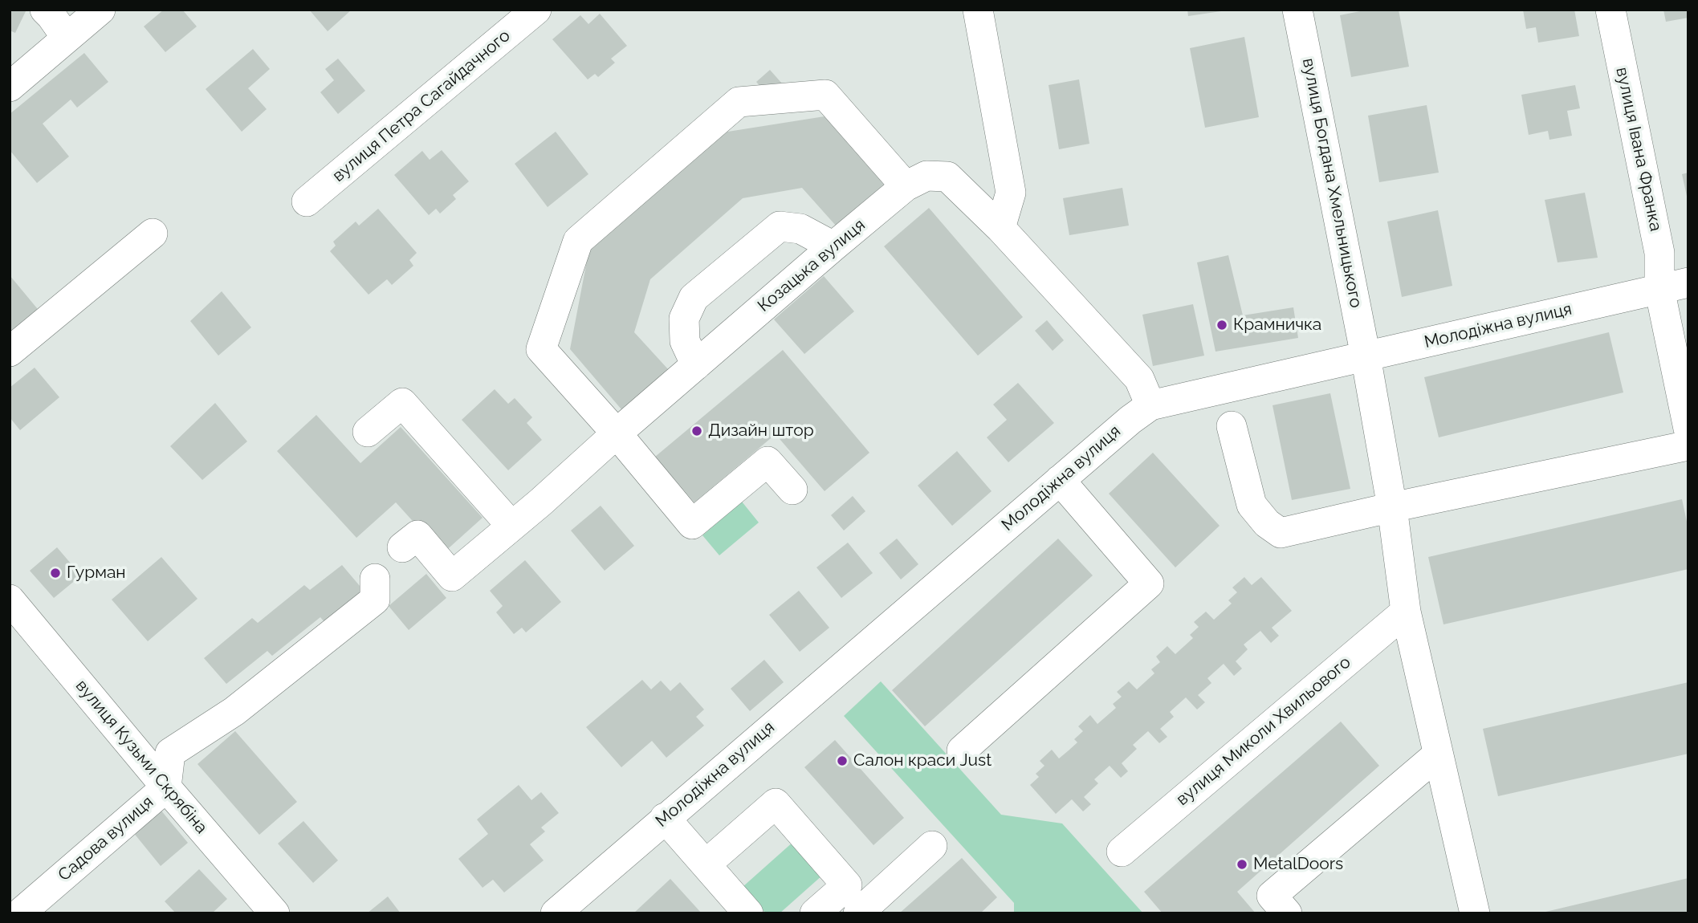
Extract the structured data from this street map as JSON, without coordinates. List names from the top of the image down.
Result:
{
  "streets": {
    "street": [
      "вулиця Петра Сагайдачного",
      "вулиця Івана Франка",
      "вулиця Богдана Хмельницького",
      "Козацька вулиця",
      "Молодіжна вулиця",
      "вулиця Миколи Хвильового",
      "вулиця Кузьми Скрябіна",
      "Садова вулиця"
    ]
  },
  "crossings": [
    ["вулиця Івана Франка", "Молодіжна вулиця"],
    ["вулиця Богдана Хмельницького", "Молодіжна вулиця"],
    ["вулиця Богдана Хмельницького", "вулиця Миколи Хвильового"],
    ["Козацька вулиця", "Молодіжна вулиця"],
    ["вулиця Кузьми Скрябіна", "Садова вулиця"]
  ],
  "places": [
    "Крамничка",
    "Дизайн штор",
    "Гурман",
    "Салон краси Just",
    "MetalDoors"
  ]
}
